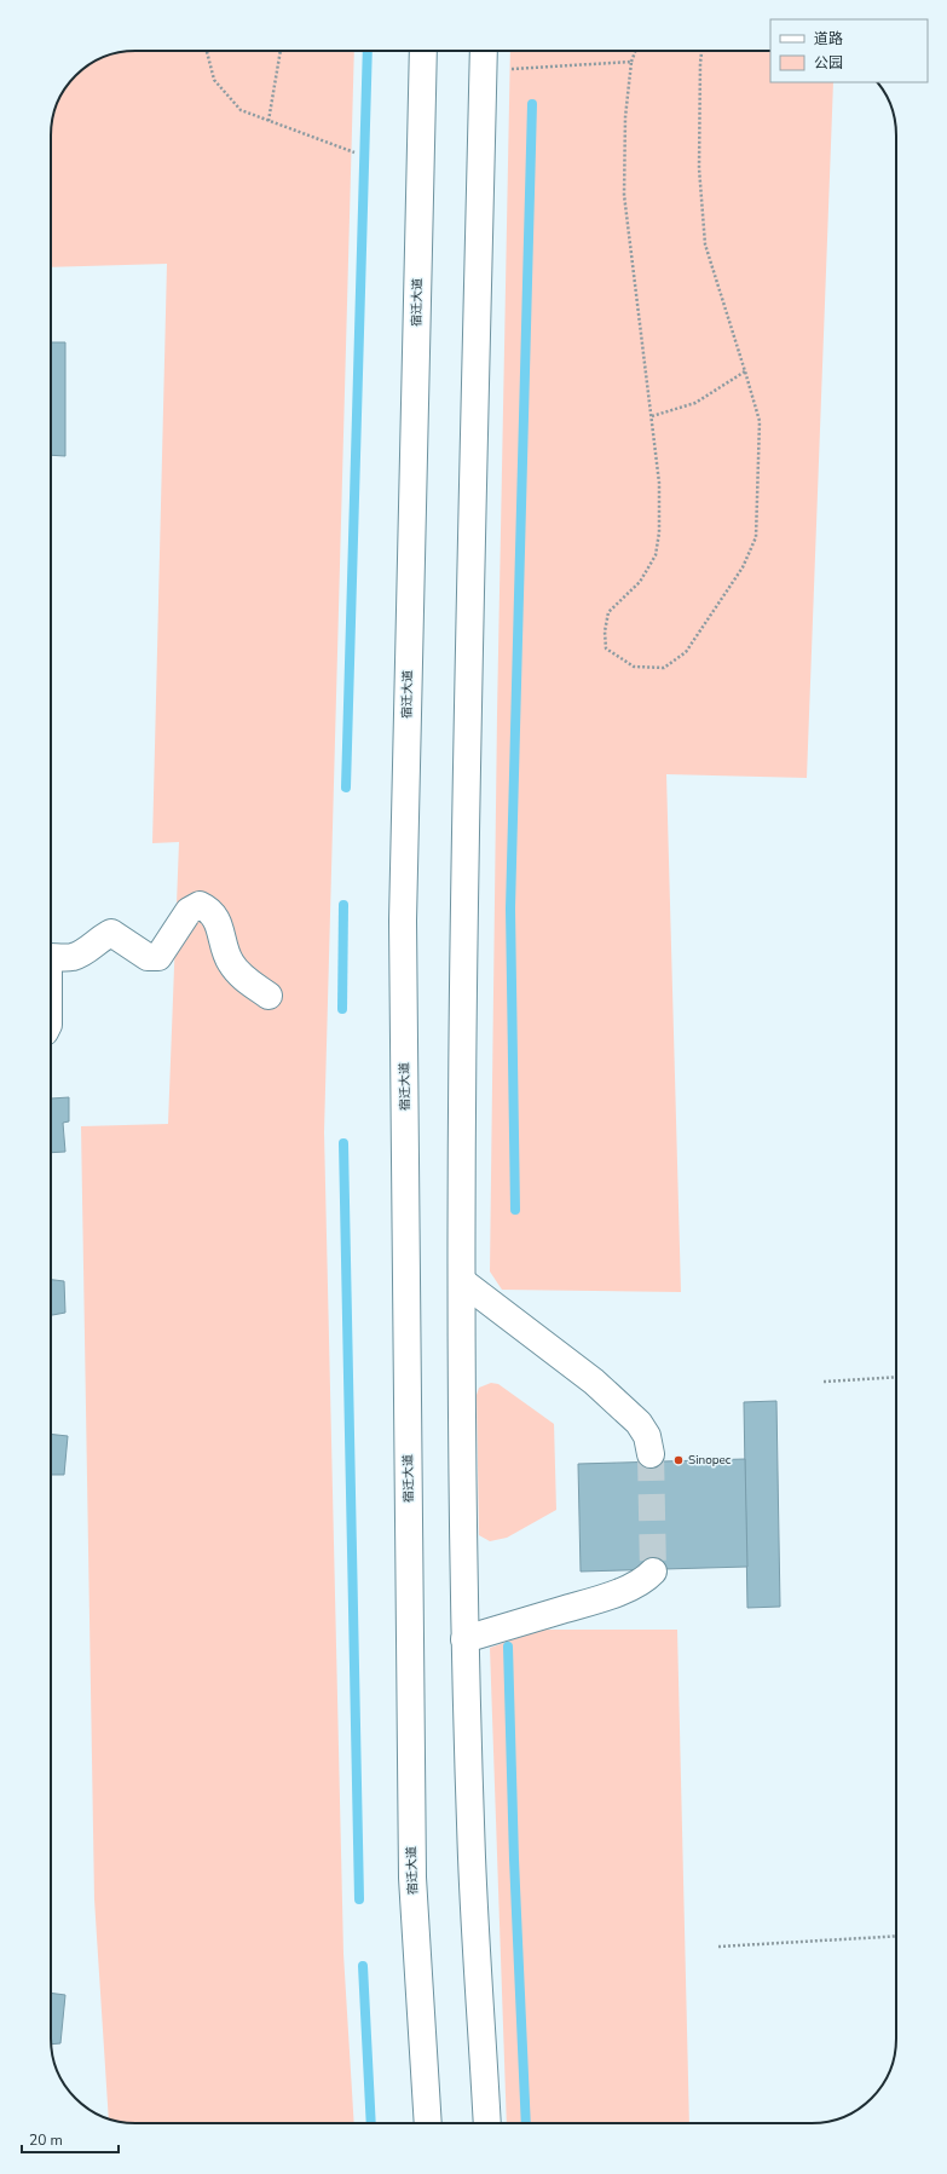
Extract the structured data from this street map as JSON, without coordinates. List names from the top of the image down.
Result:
{
  "streets": {
    "main road": ["宿迁大道"]
  },
  "places": ["Sinopec"],
  "legend": ["道路", "公园"],
  "scale_bar": "20 m"
}
